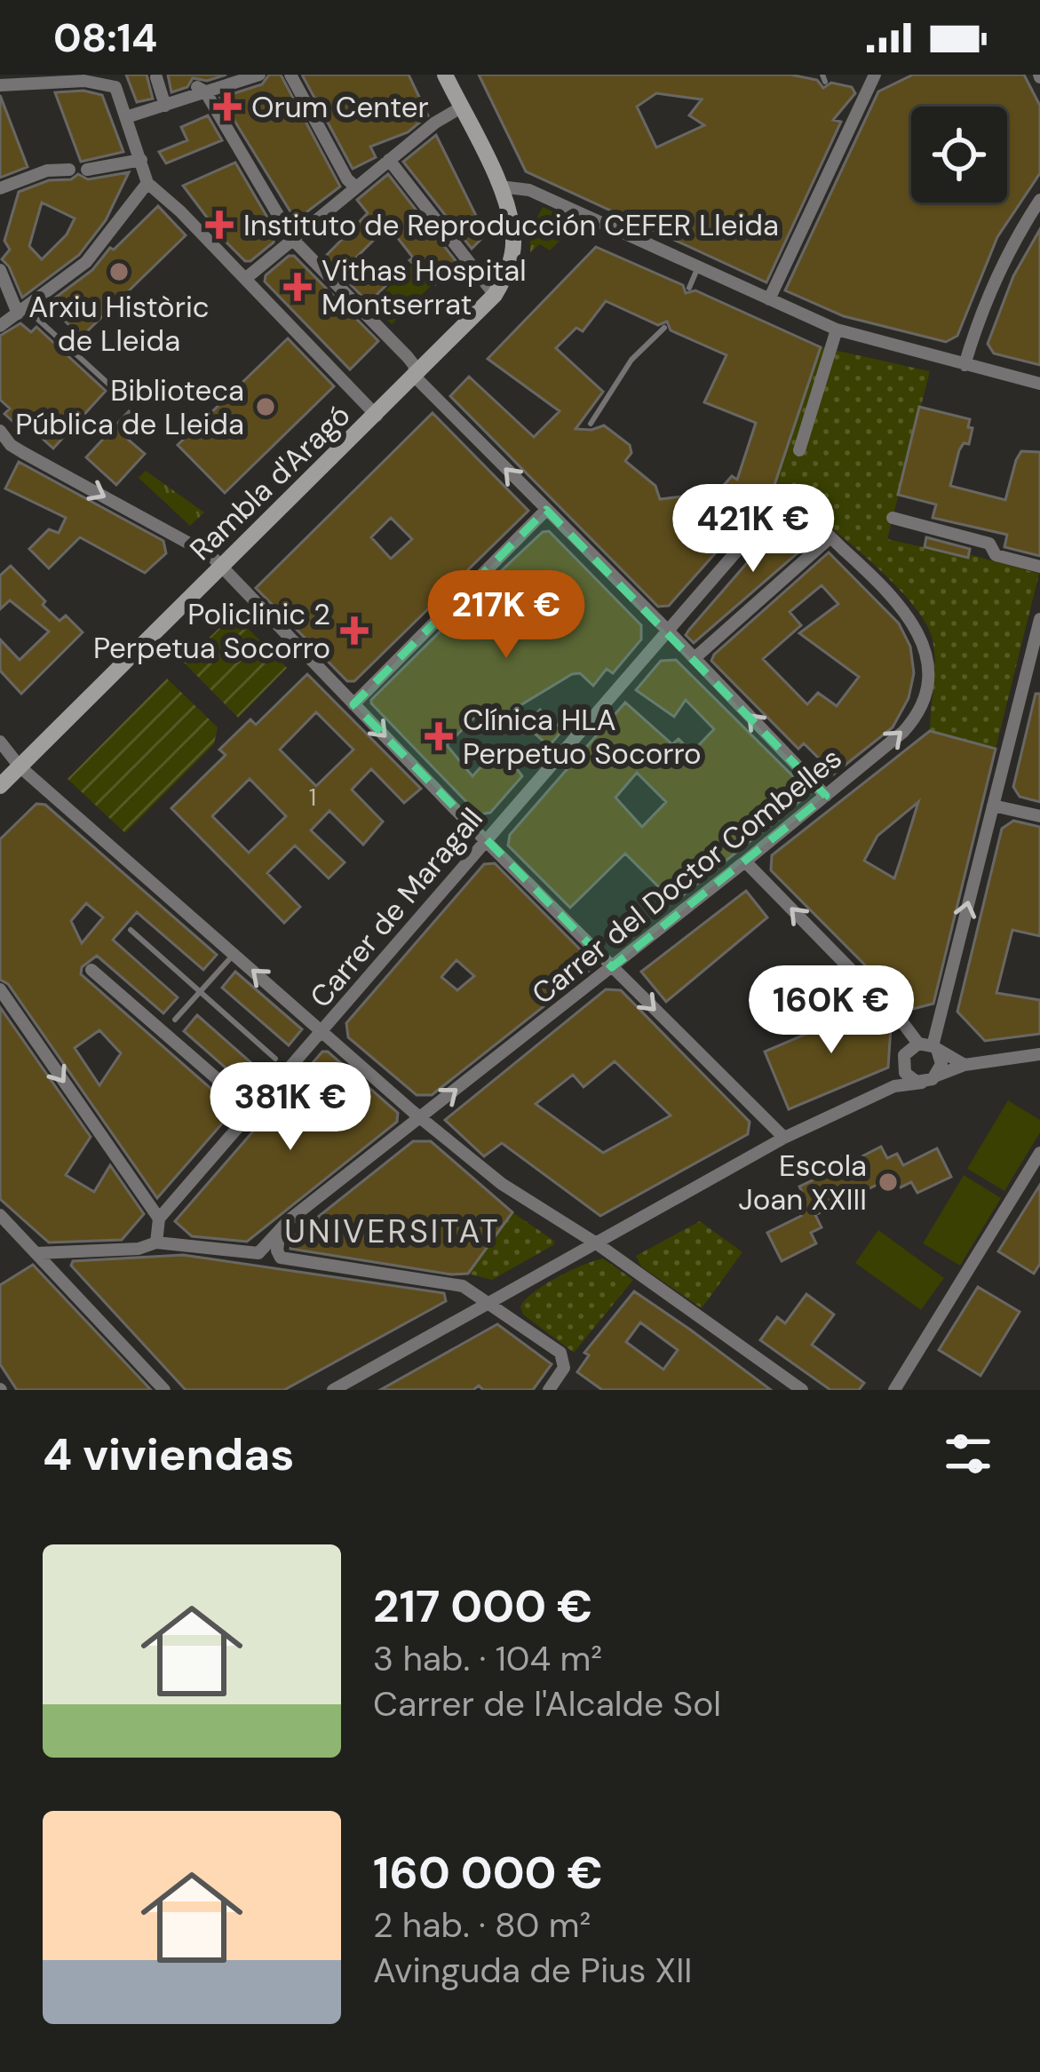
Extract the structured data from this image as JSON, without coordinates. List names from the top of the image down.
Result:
{
  "streets": {
    "main road": ["Rambla d'Aragó"],
    "street": ["Carrer del Doctor Combelles", "Carrer de Maragall"]
  },
  "crossings": [
    ["Carrer del Doctor Combelles", "Carrer de Maragall"]
  ],
  "districts": ["UNIVERSITAT"],
  "places": {
    "health": [
      "Orum Center",
      "Instituto de Reproducción CEFER Lleida",
      "Vithas Hospital Montserrat",
      "Policlinic 2 Perpetua Socorro",
      "Clínica HLA Perpetuo Socorro"
    ],
    "other": ["Arxiu Històric de Lleida", "Biblioteca Pública de Lleida", "Escola Joan XXIII"]
  },
  "house_numbers": ["1"],
  "page": {
    "status": "08:14",
    "price": [
      "421K €",
      "217K €",
      "160K €",
      "381K €"
    ],
    "heading": "4 viviendas",
    "list": [
      {
        "name": "217 000 €",
        "note": "3 hab. · 104 m² · Carrer de l'Alcalde Sol"
      },
      {
        "name": "160 000 €",
        "note": "2 hab. · 80 m² · Avinguda de Pius XII"
      }
    ]
  }
}
